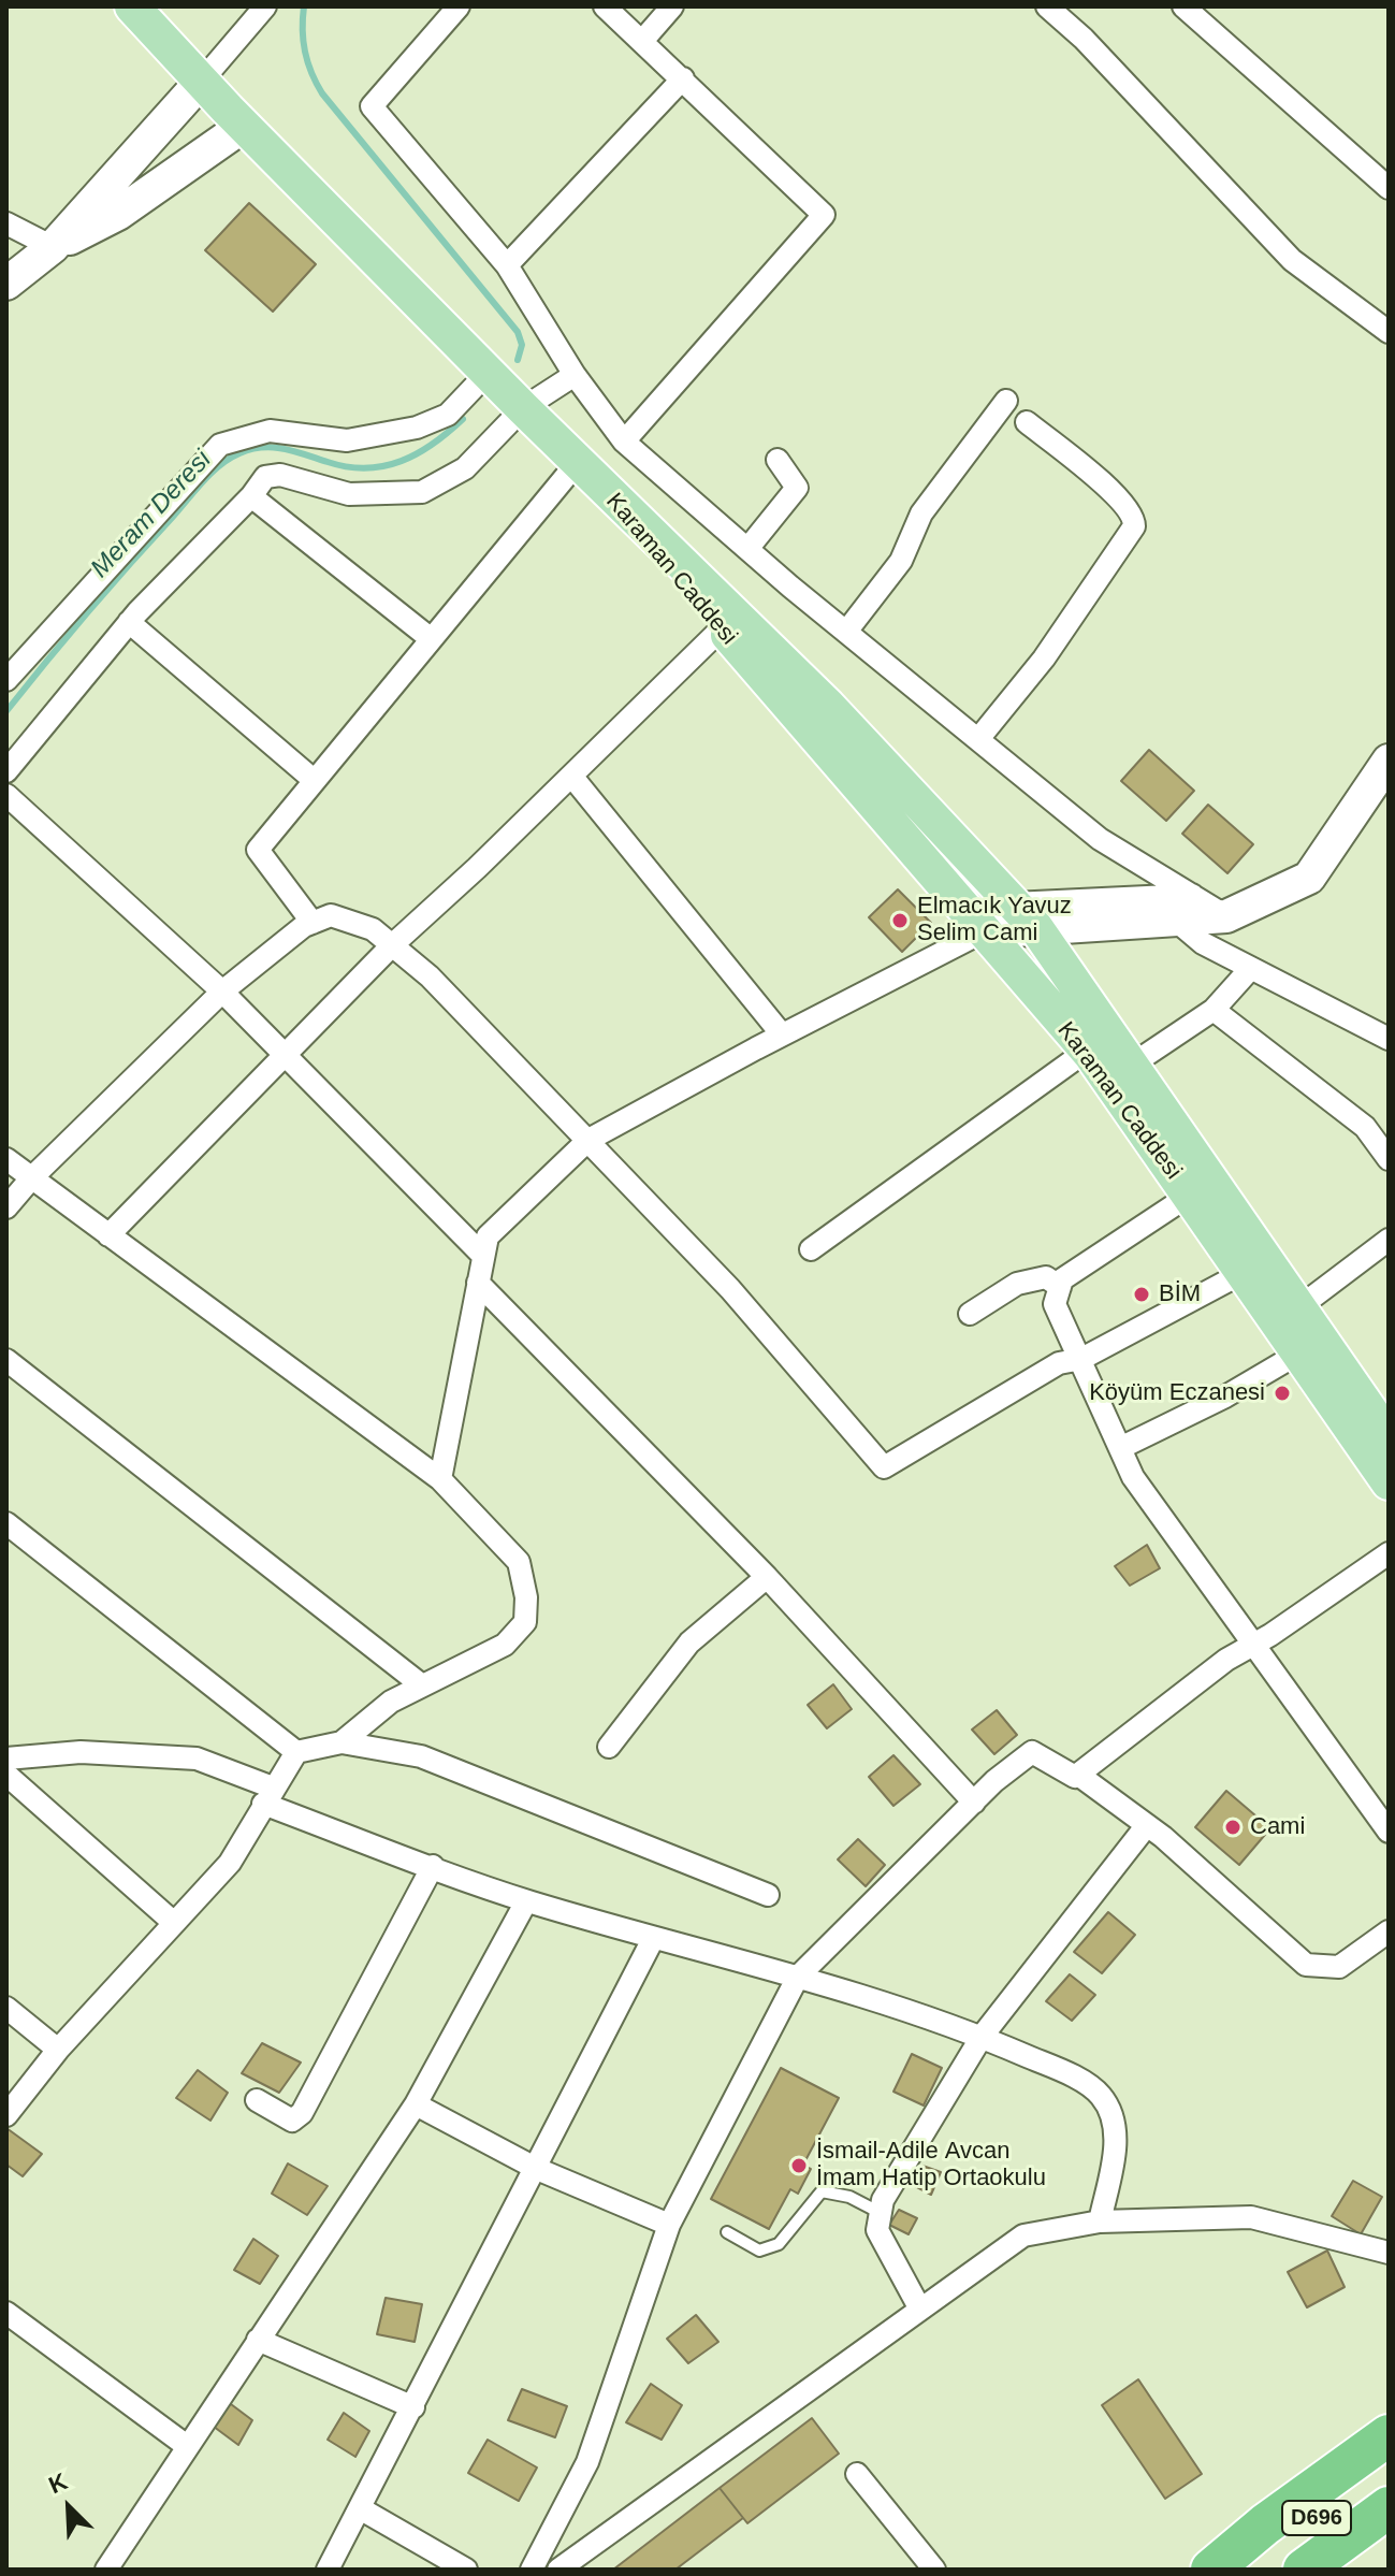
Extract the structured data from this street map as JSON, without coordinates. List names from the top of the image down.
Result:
{
  "streets": {
    "highway": ["D696"],
    "main road": ["Karaman Caddesi"]
  },
  "water": ["Meram Deresi"],
  "places": [
    "Elmacık Yavuz Selim Cami",
    "BİM",
    "Köyüm Eczanesi",
    "Cami",
    "İsmail-Adile Avcan İmam Hatip Ortaokulu"
  ],
  "north": "top left"
}
